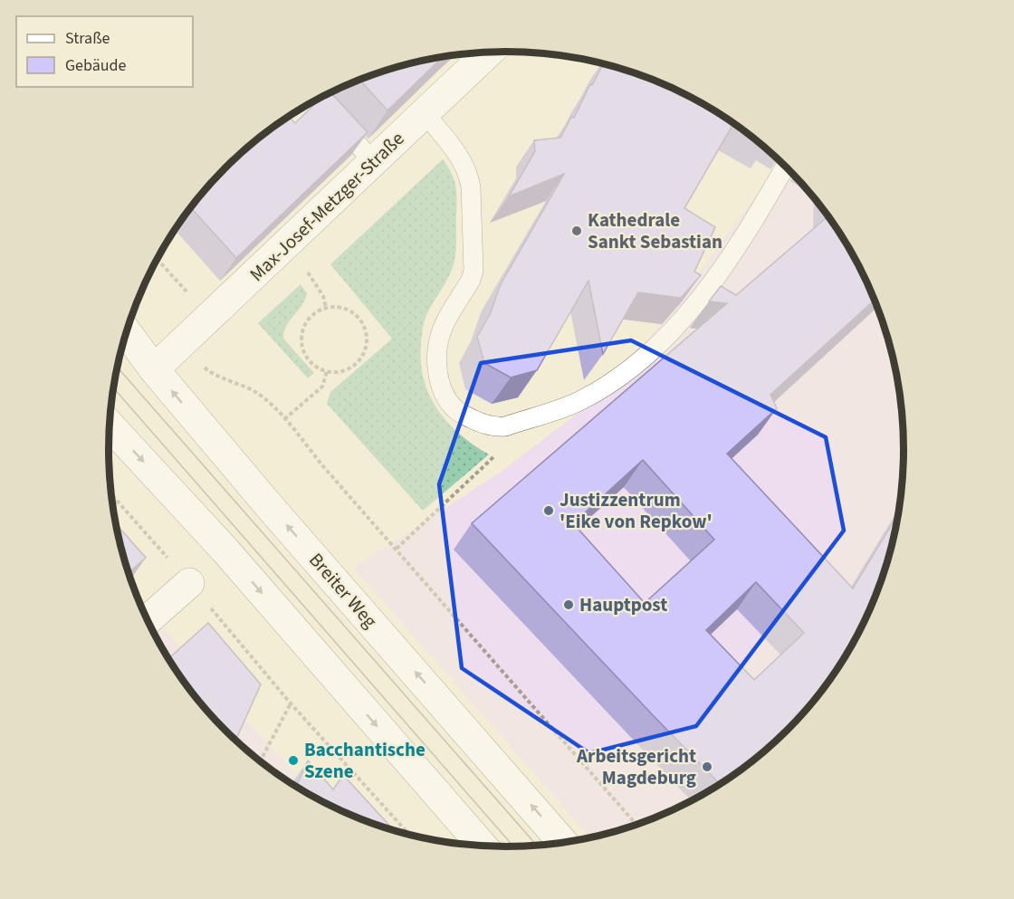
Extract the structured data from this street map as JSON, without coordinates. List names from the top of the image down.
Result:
{
  "streets": {
    "street": ["Max-Josef-Metzger-Straße", "Breiter Weg"]
  },
  "crossings": [
    ["Max-Josef-Metzger-Straße", "Breiter Weg"]
  ],
  "places": [
    "Kathedrale Sankt Sebastian",
    "Justizzentrum 'Eike von Repkow'",
    "Hauptpost",
    "Bacchantische Szene",
    "Arbeitsgericht Magdeburg"
  ],
  "legend": ["Straße", "Gebäude"]
}
